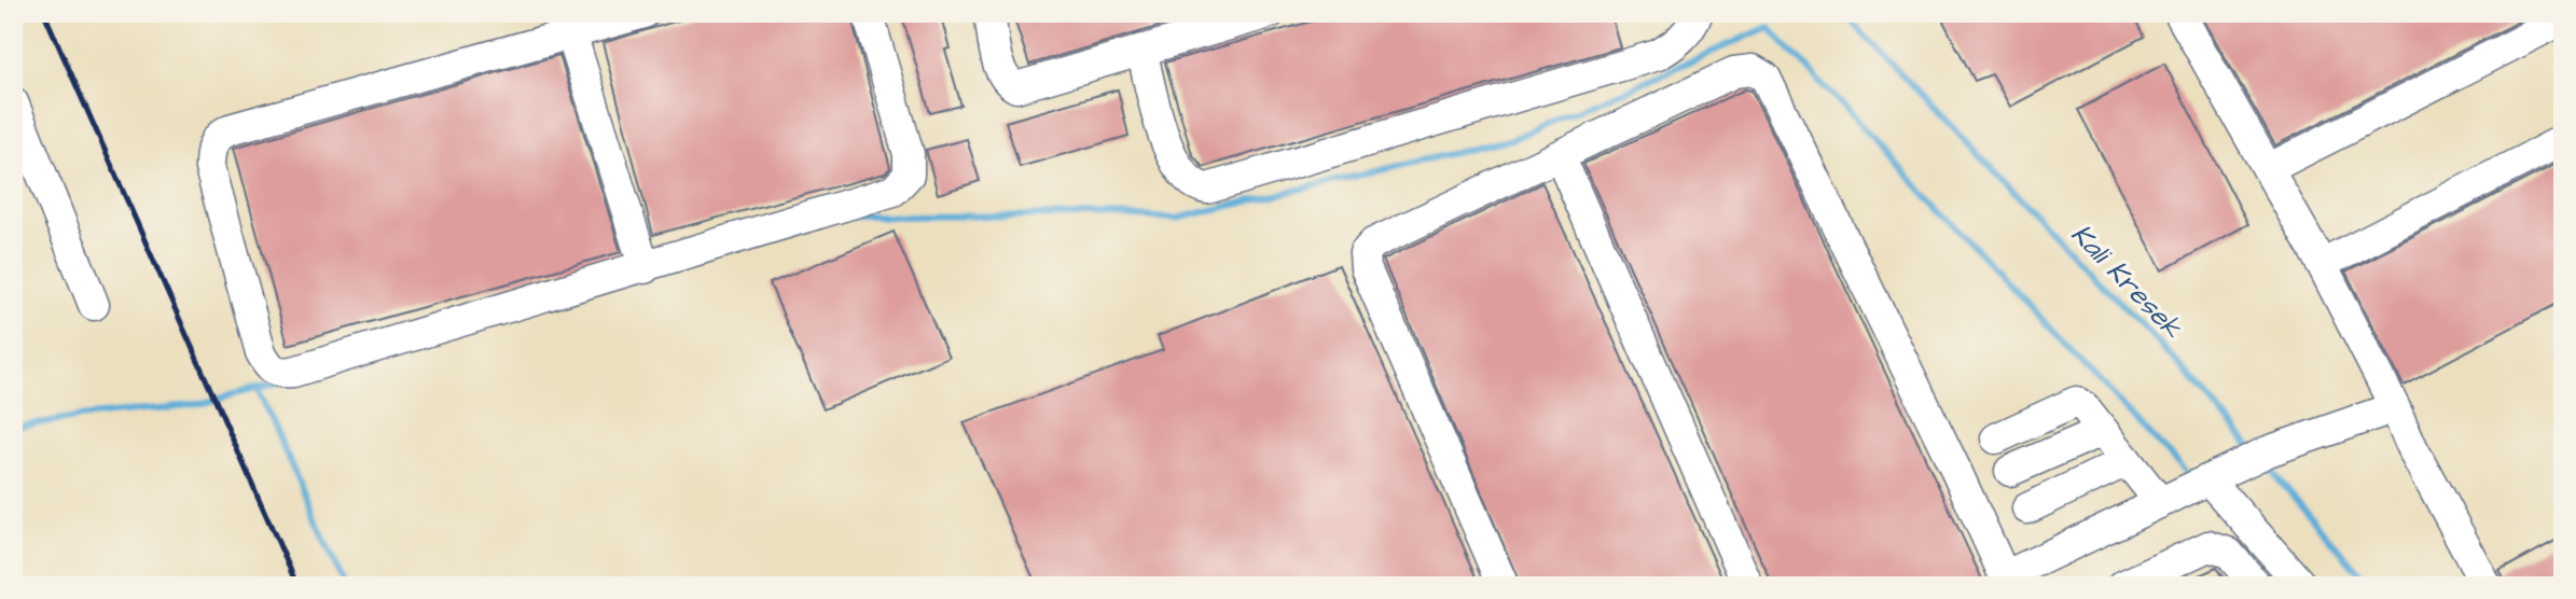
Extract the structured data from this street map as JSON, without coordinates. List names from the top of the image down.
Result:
{
  "water": ["Kali Kresek"]
}
